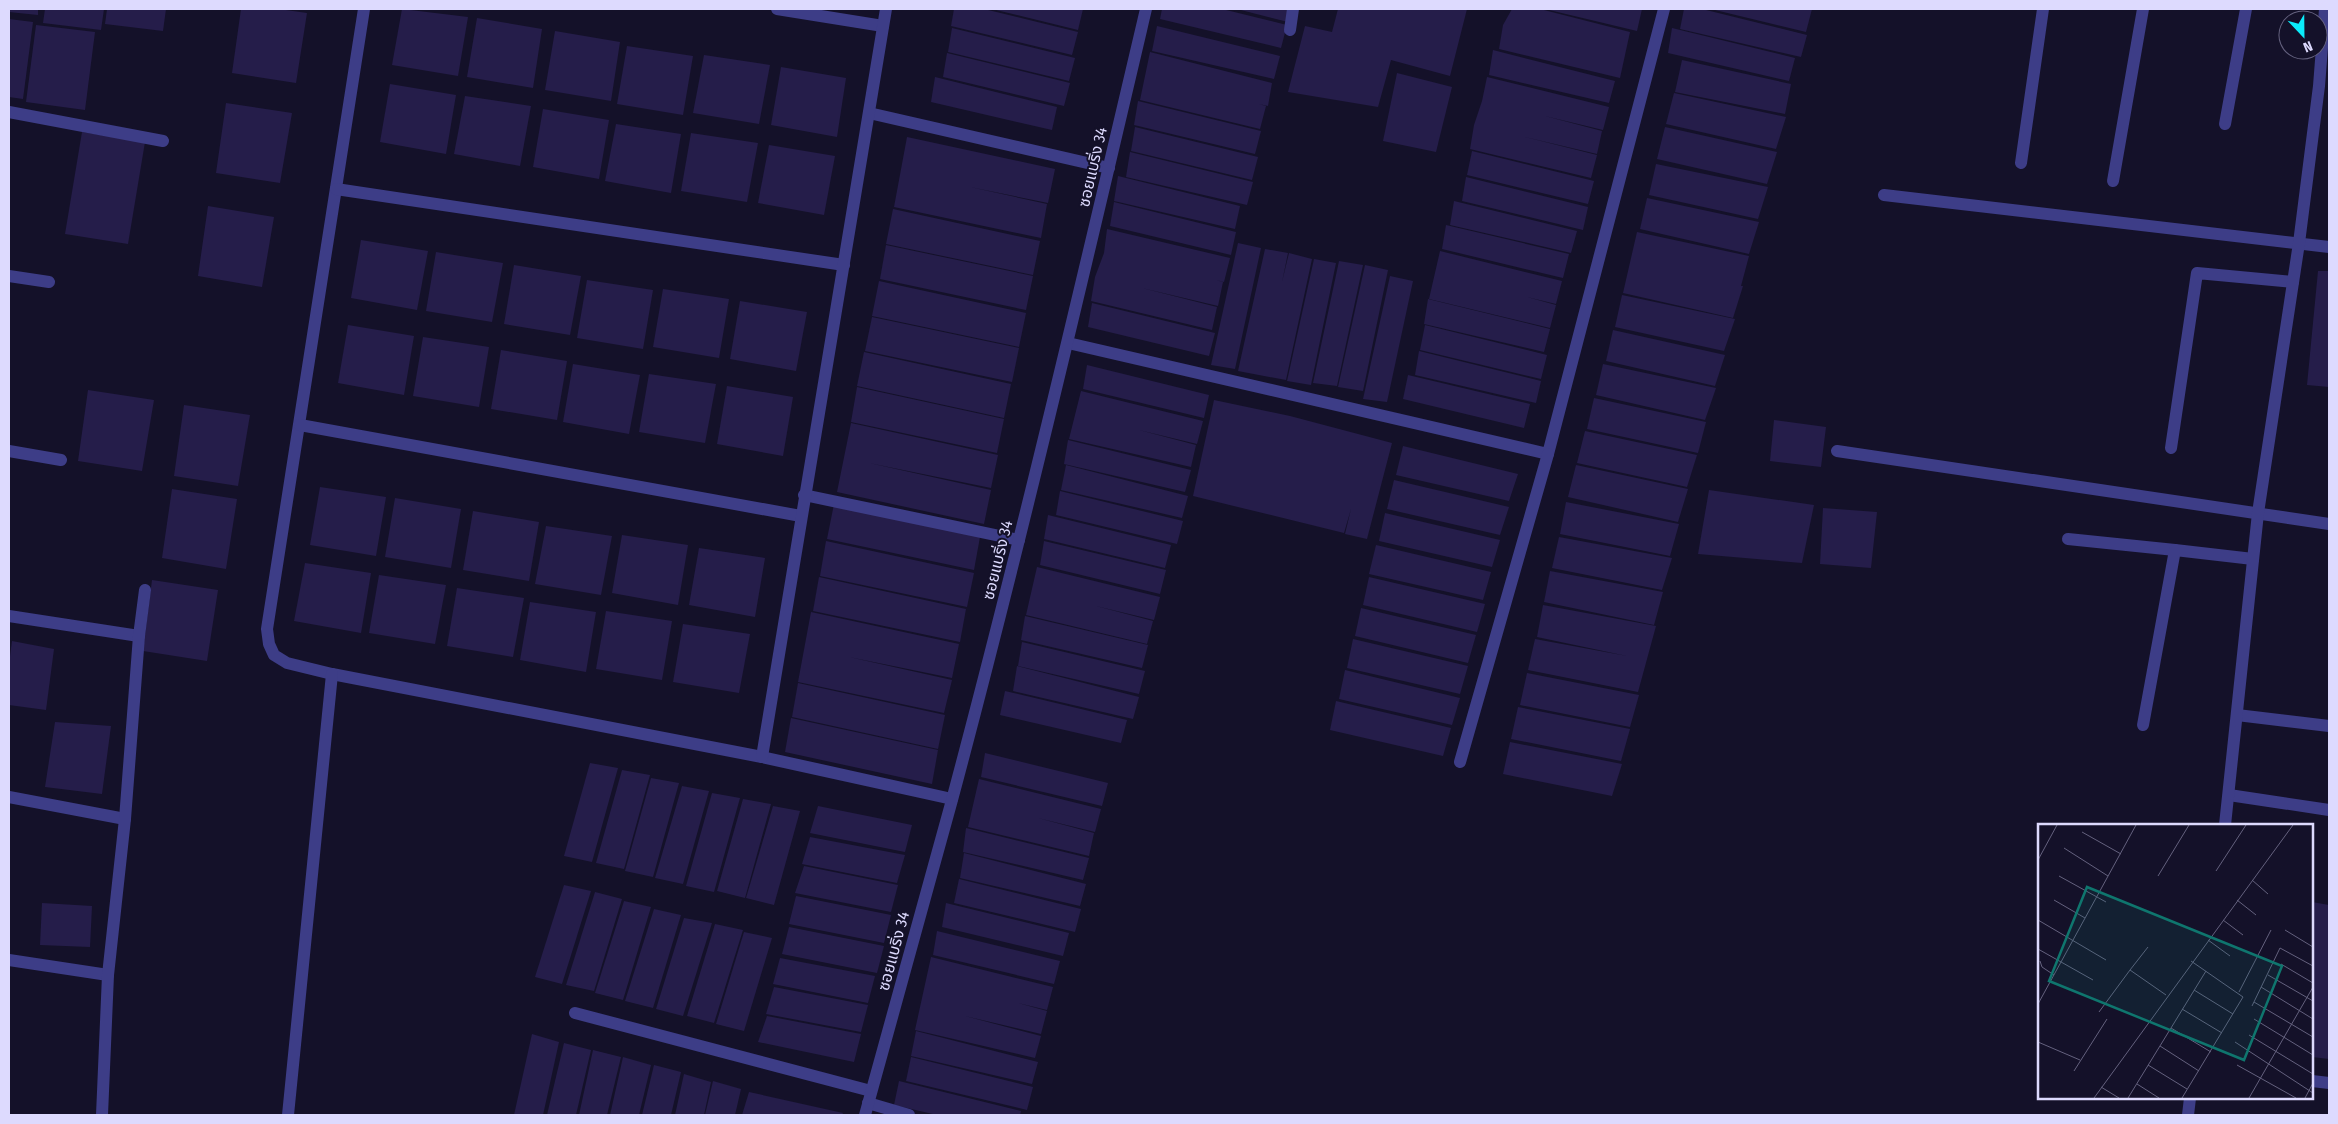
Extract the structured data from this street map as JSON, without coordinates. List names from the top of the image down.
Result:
{
  "streets": {
    "street": ["ซอยแบริ่ง 34"]
  },
  "north": "bottom"
}
